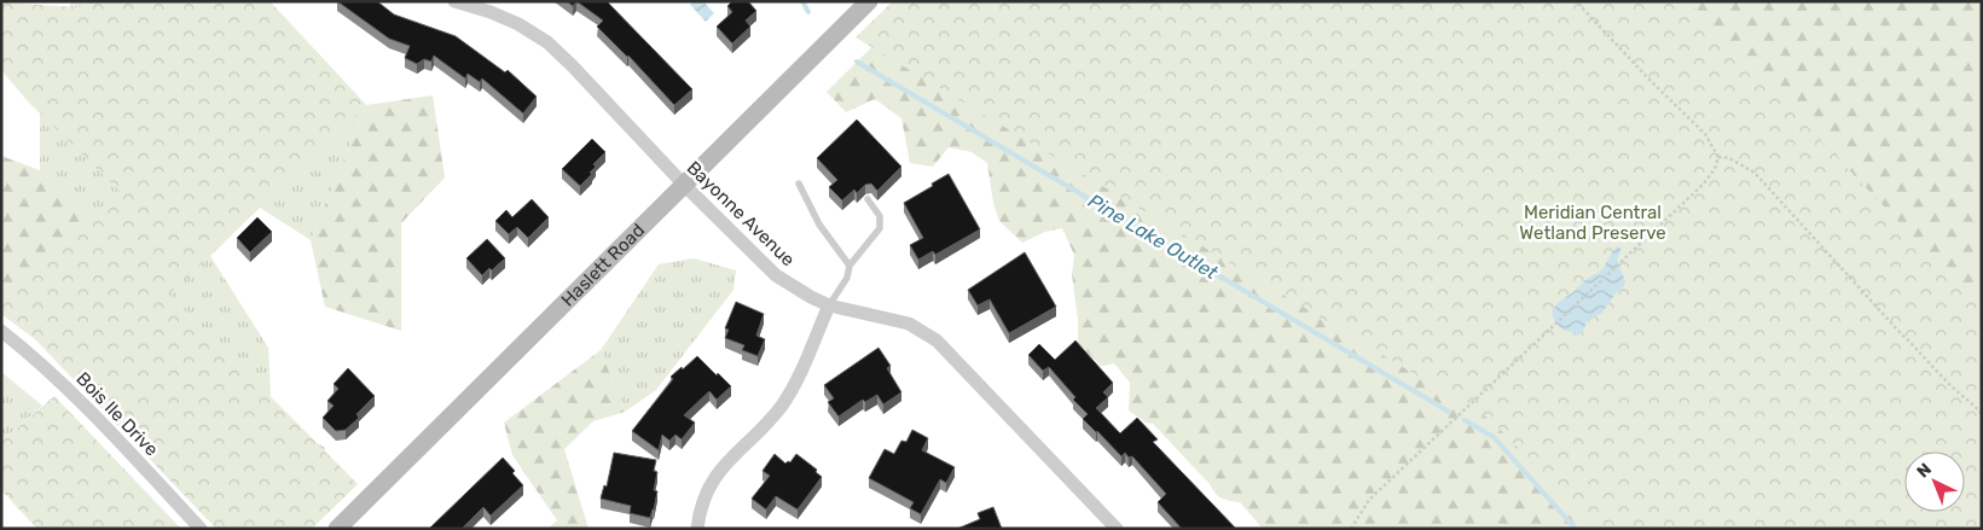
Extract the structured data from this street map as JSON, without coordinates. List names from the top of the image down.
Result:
{
  "streets": {
    "main road": ["Haslett Road"],
    "street": ["Bayonne Avenue", "Bois Ile Drive"]
  },
  "crossings": [
    ["Bayonne Avenue", "Haslett Road"]
  ],
  "water": ["Pine Lake Outlet"],
  "parks": ["Meridian Central Wetland Preserve"],
  "north": "top left"
}
